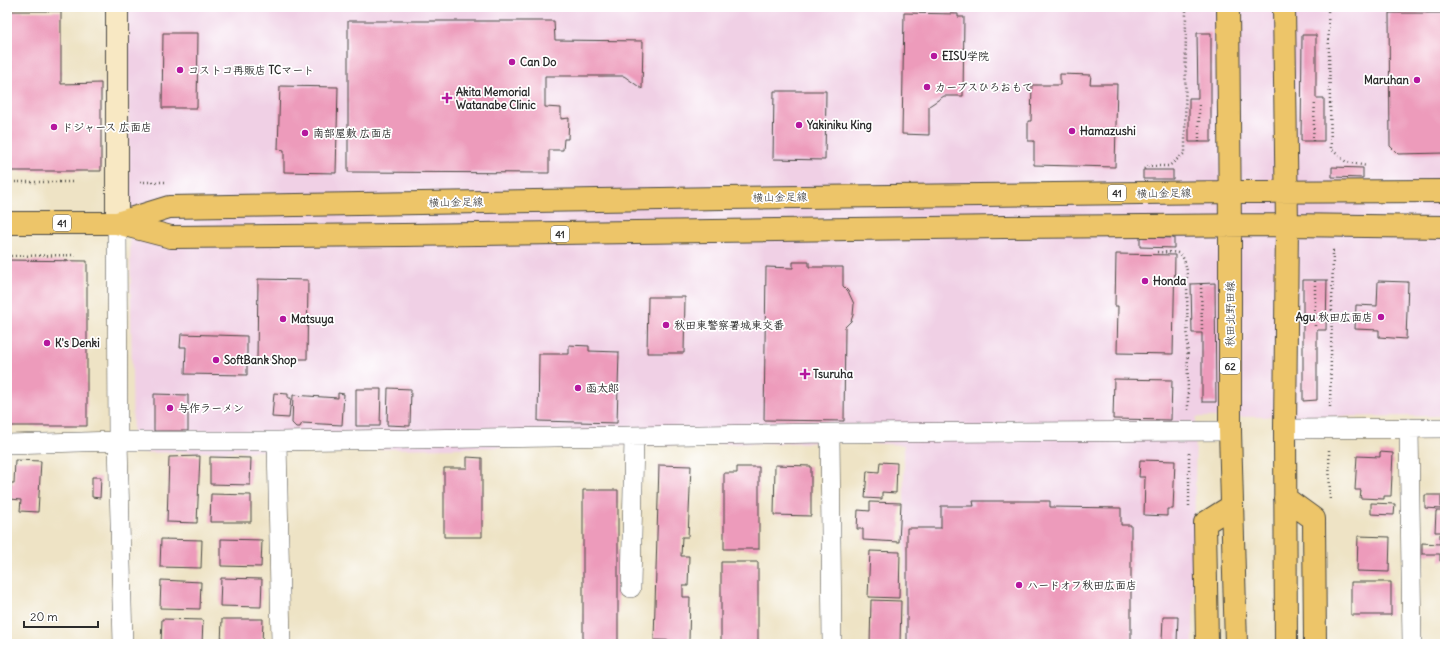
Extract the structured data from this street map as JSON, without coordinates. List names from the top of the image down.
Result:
{
  "streets": {
    "main road": [
      "41",
      "横山金足線",
      "秋田北野田線",
      "62"
    ]
  },
  "crossings": [
    ["横山金足線", "秋田北野田線"]
  ],
  "places": {
    "other": [
      "EISU学院",
      "Can Do",
      "コストコ再販店 TCマート",
      "Maruhan",
      "カーブスひろおもて",
      "Yakiniku King",
      "ドジャース 広面店",
      "Hamazushi",
      "南部屋敷 広面店",
      "Honda",
      "Agu 秋田広面店",
      "Matsuya",
      "秋田東警察署城東交番",
      "K's Denki",
      "SoftBank Shop",
      "函太郎",
      "与作ラーメン",
      "ハードオフ秋田広面店"
    ],
    "health": ["Akita Memorial Watanabe Clinic", "Tsuruha"]
  },
  "scale_bar": "20 m"
}
